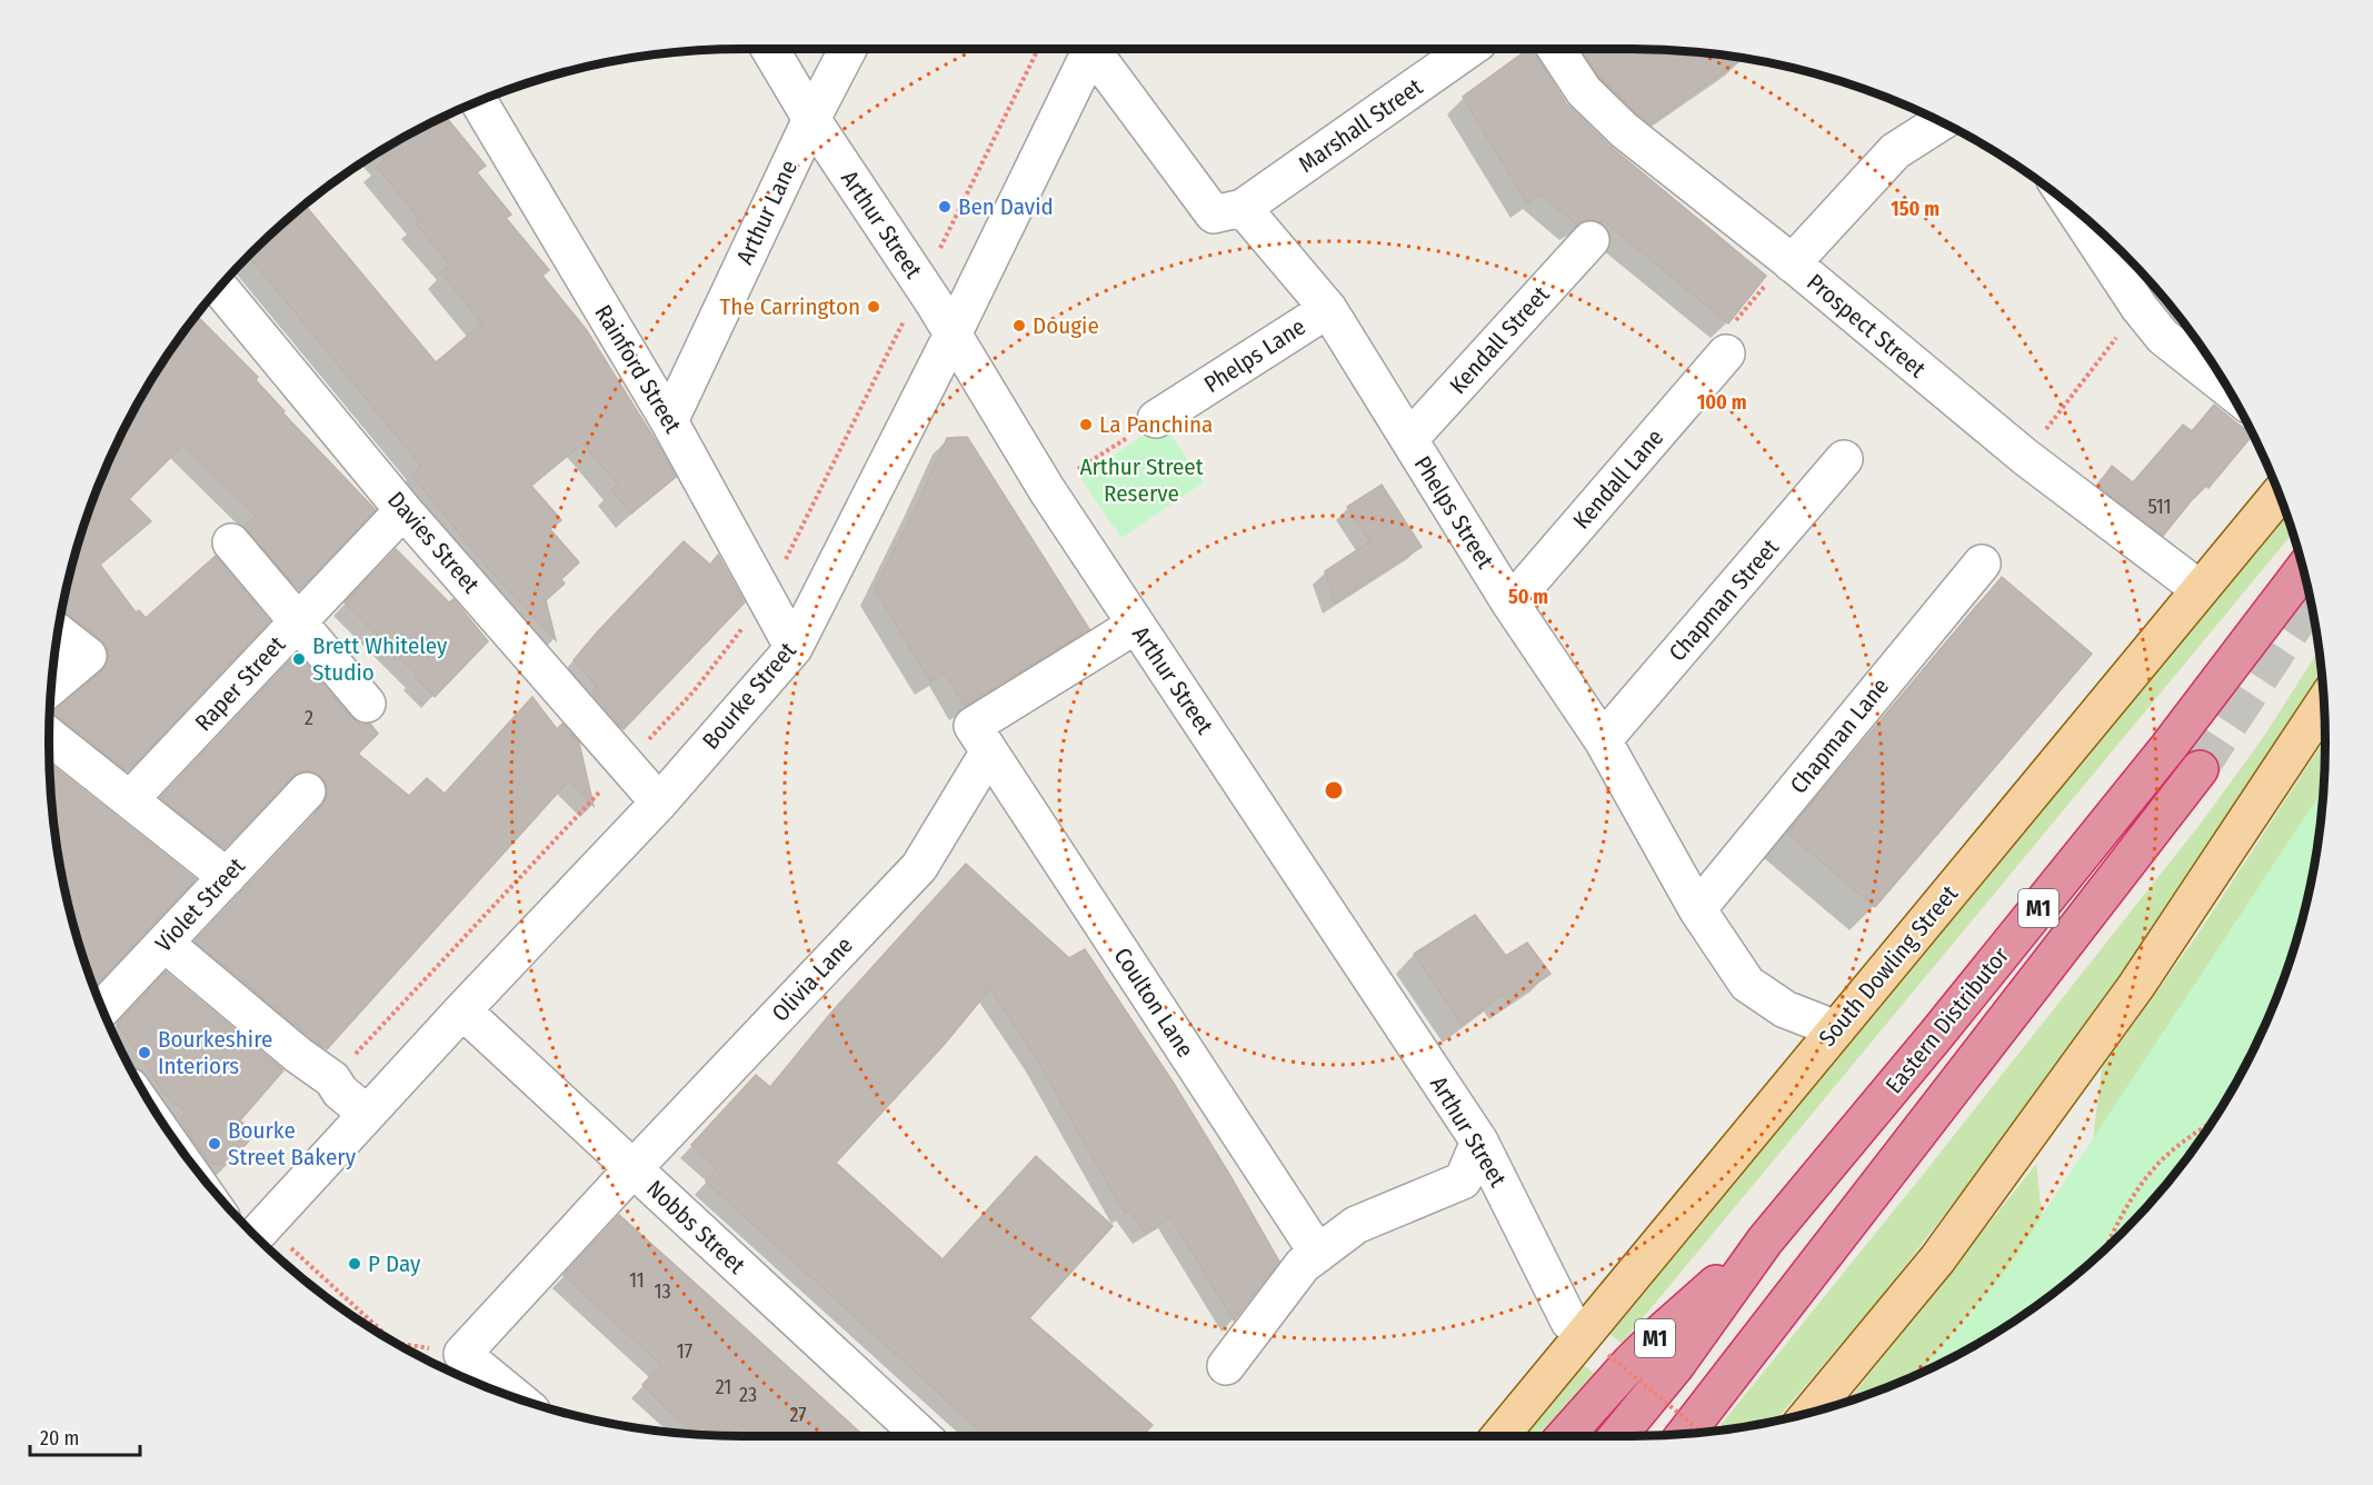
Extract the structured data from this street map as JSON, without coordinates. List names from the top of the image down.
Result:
{
  "streets": {
    "highway": ["M1", "Eastern Distributor"],
    "main road": ["South Dowling Street"],
    "street": [
      "Marshall Street",
      "Arthur Lane",
      "Arthur Street",
      "Prospect Street",
      "Kendall Street",
      "Phelps Lane",
      "Rainford Street",
      "Kendall Lane",
      "Phelps Street",
      "Davies Street",
      "Chapman Street",
      "Raper Street",
      "Bourke Street",
      "Chapman Lane",
      "Violet Street",
      "Olivia Lane",
      "Coulton Lane",
      "Nobbs Street"
    ]
  },
  "crossings": [
    ["Marshall Street", "Phelps Street"],
    ["Arthur Lane", "Arthur Street"],
    ["Arthur Lane", "Rainford Street"],
    ["Arthur Street", "Bourke Street"],
    ["Prospect Street", "South Dowling Street"],
    ["Kendall Street", "Phelps Street"],
    ["Phelps Lane", "Phelps Street"],
    ["Rainford Street", "Bourke Street"],
    ["Kendall Lane", "Phelps Street"],
    ["Phelps Street", "Chapman Street"],
    ["Phelps Street", "Chapman Lane"],
    ["Phelps Street", "South Dowling Street"],
    ["Davies Street", "Raper Street"],
    ["Davies Street", "Bourke Street"],
    ["Bourke Street", "Nobbs Street"],
    ["M1", "Eastern Distributor"],
    ["Olivia Lane", "Coulton Lane"],
    ["Olivia Lane", "Nobbs Street"]
  ],
  "parks": ["Arthur Street Reserve"],
  "places": [
    "Ben David",
    "The Carrington",
    "Dougie",
    "La Panchina",
    "Brett Whiteley Studio",
    "Bourkeshire Interiors",
    "Bourke Street Bakery",
    "P Day"
  ],
  "house_numbers": [
    "511",
    "2",
    "11",
    "13",
    "17",
    "21",
    "23",
    "27"
  ],
  "scale_bar": "20 m",
  "rings": ["150 m", "100 m", "50 m"]
}
